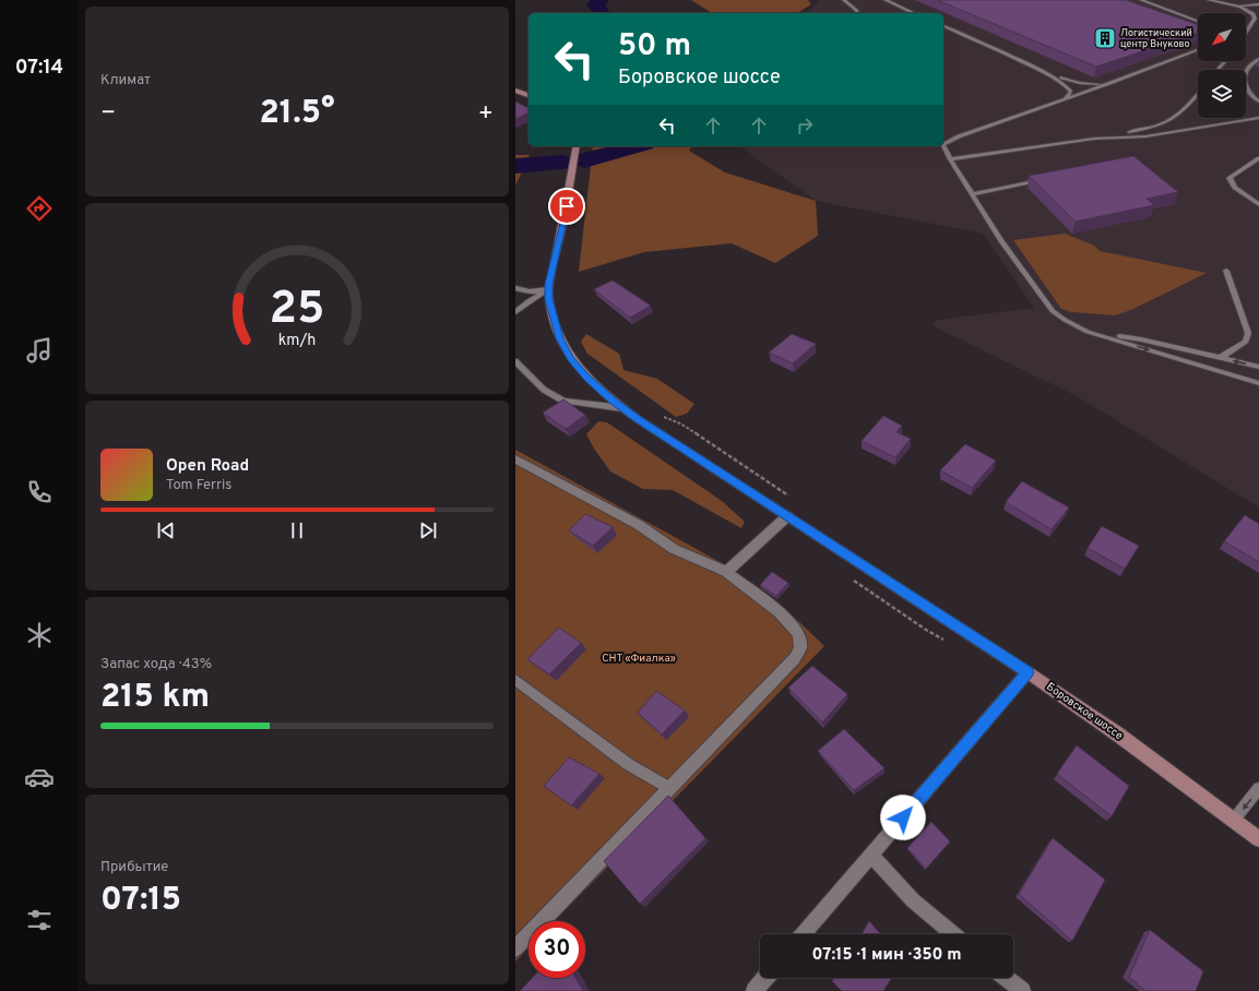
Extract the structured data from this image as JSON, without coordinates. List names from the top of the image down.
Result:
{
  "streets": {
    "main road": ["Боровское шоссе"]
  },
  "parks": ["СНТ «Фиалка»"],
  "places": {
    "building": ["Логистический центр Внуково"]
  },
  "north": "bottom left",
  "page": {
    "tabs": "07:14",
    "tile": [
      "Климат",
      ["Запас хода · 43%", "215 km"],
      ["Прибытие", "07:15"]
    ],
    "turn": ["50 m", "Боровское шоссе"],
    "heat": ["−", "21.5°", "+"],
    "song": ["Open Road", "Tom Ferris"],
    "limit": "30",
    "trip": "07:15 · 1 мин · 350 m",
    "gauge": ["25", "km/h"]
  }
}
